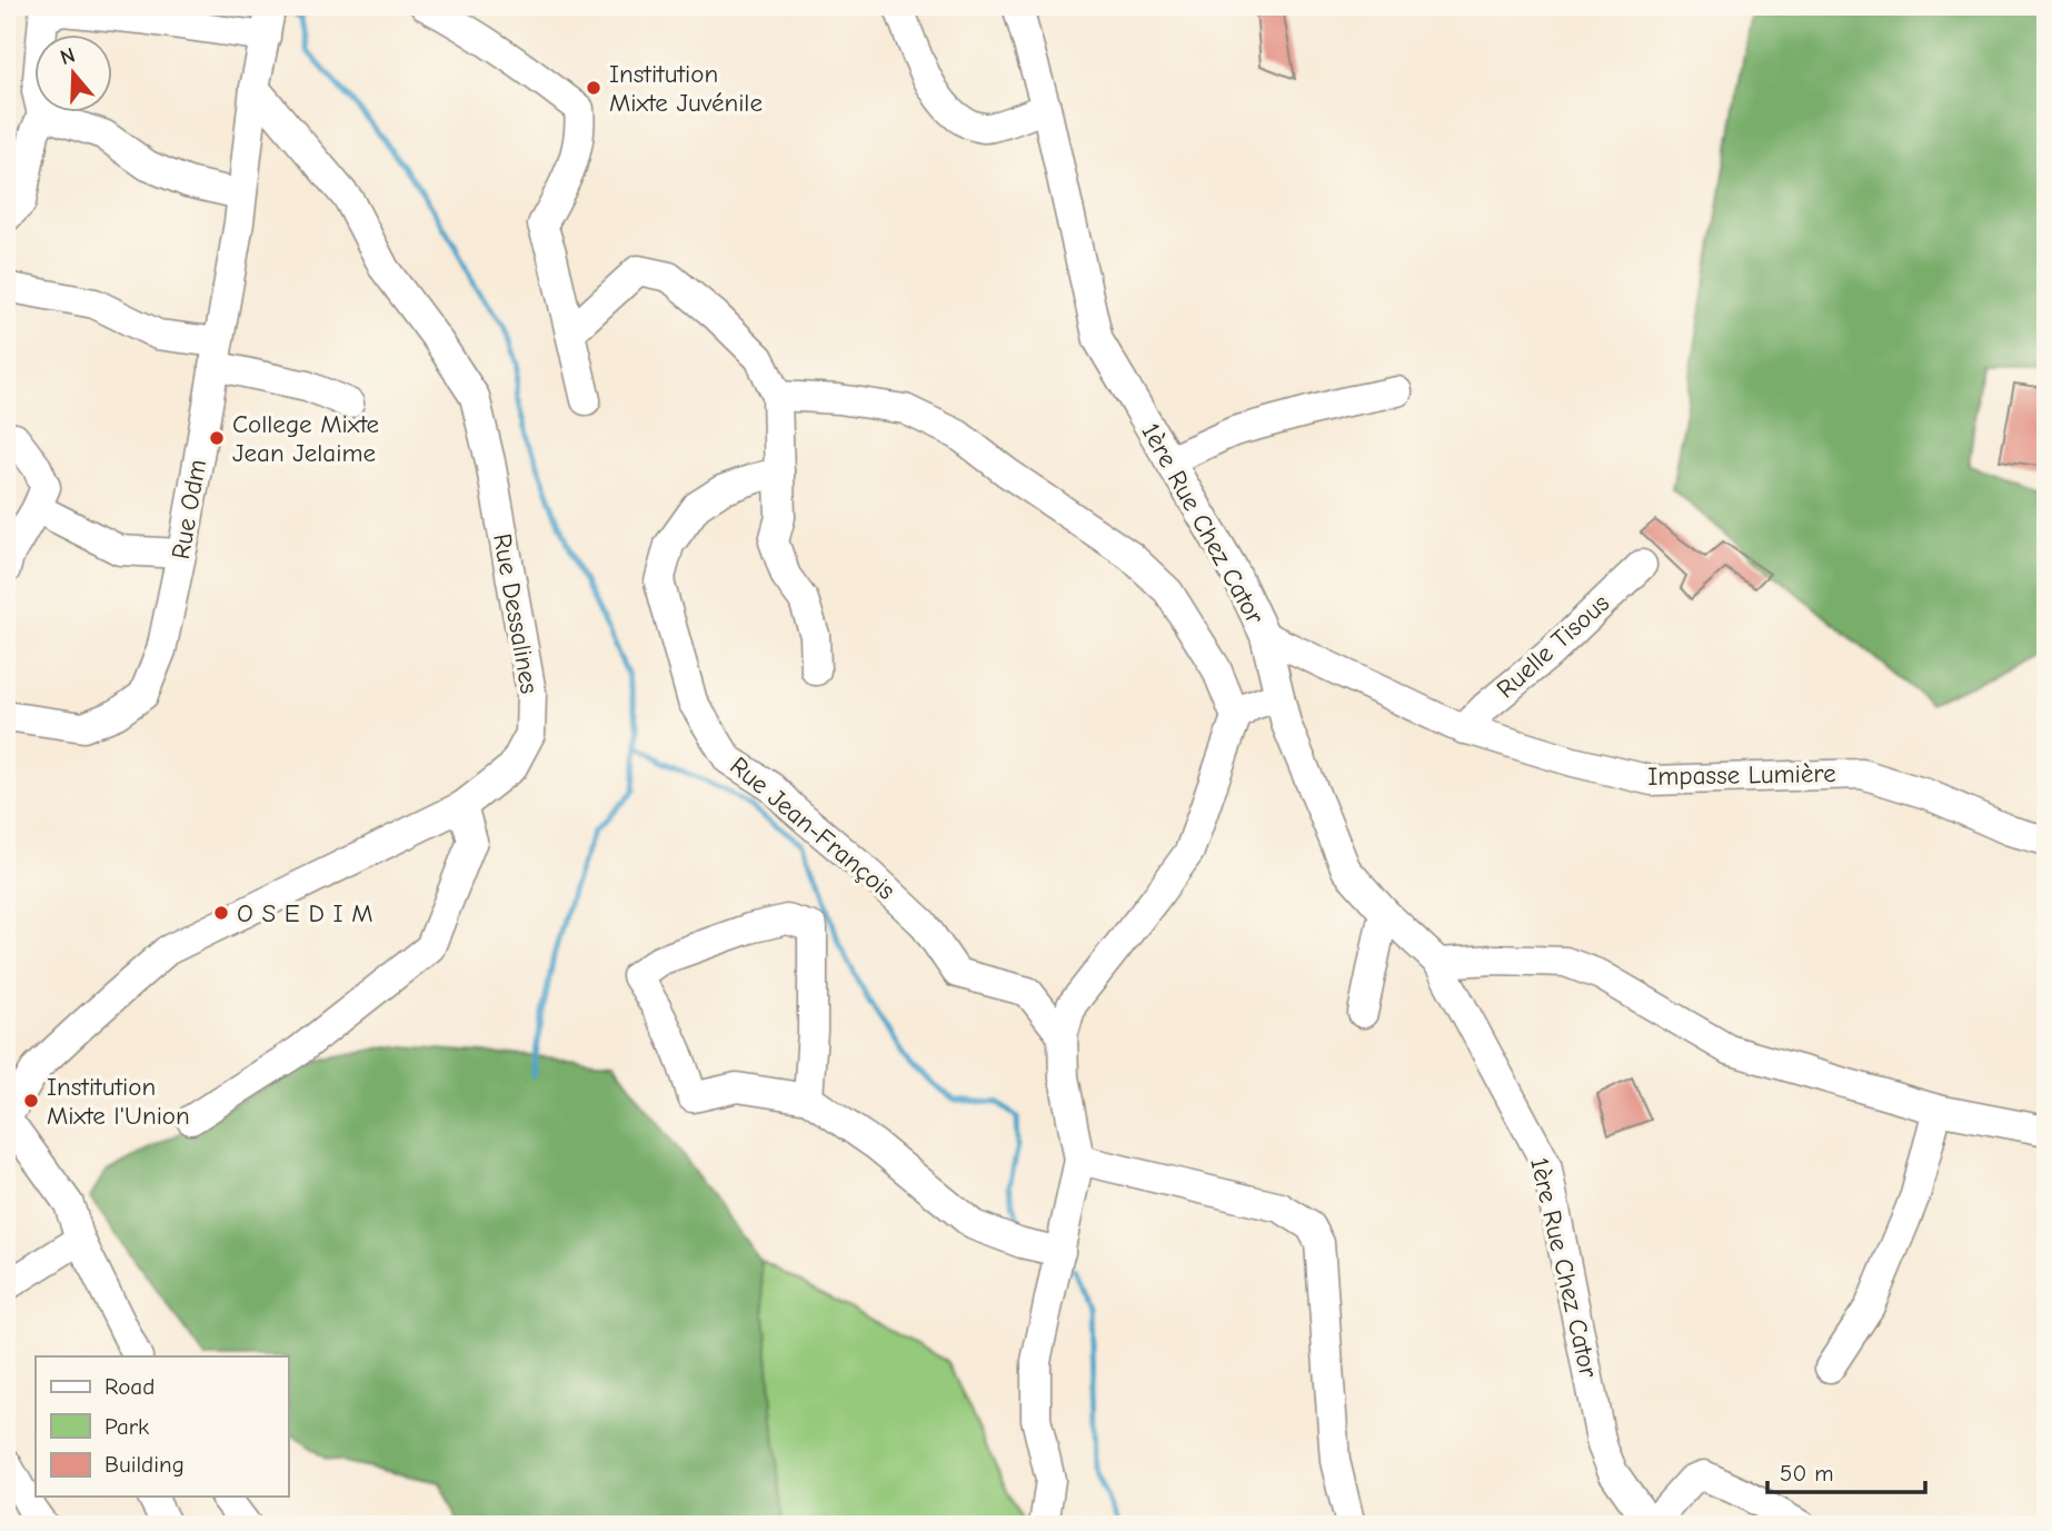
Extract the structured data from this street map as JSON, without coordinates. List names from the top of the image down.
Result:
{
  "streets": {
    "street": [
      "Rue Odm",
      "1ère Rue Chez Cator",
      "Rue Dessalines",
      "Ruelle Tisous",
      "Impasse Lumière",
      "Rue Jean-François"
    ]
  },
  "crossings": [
    ["Rue Odm", "Rue Dessalines"],
    ["1ère Rue Chez Cator", "Impasse Lumière"],
    ["Ruelle Tisous", "Impasse Lumière"]
  ],
  "places": [
    "Institution Mixte Juvénile",
    "College Mixte Jean Jelaime",
    "O S E D I M",
    "Institution Mixte l'Union"
  ],
  "legend": ["Road", "Park", "Building"],
  "scale_bar": "50 m",
  "north": "top"
}
